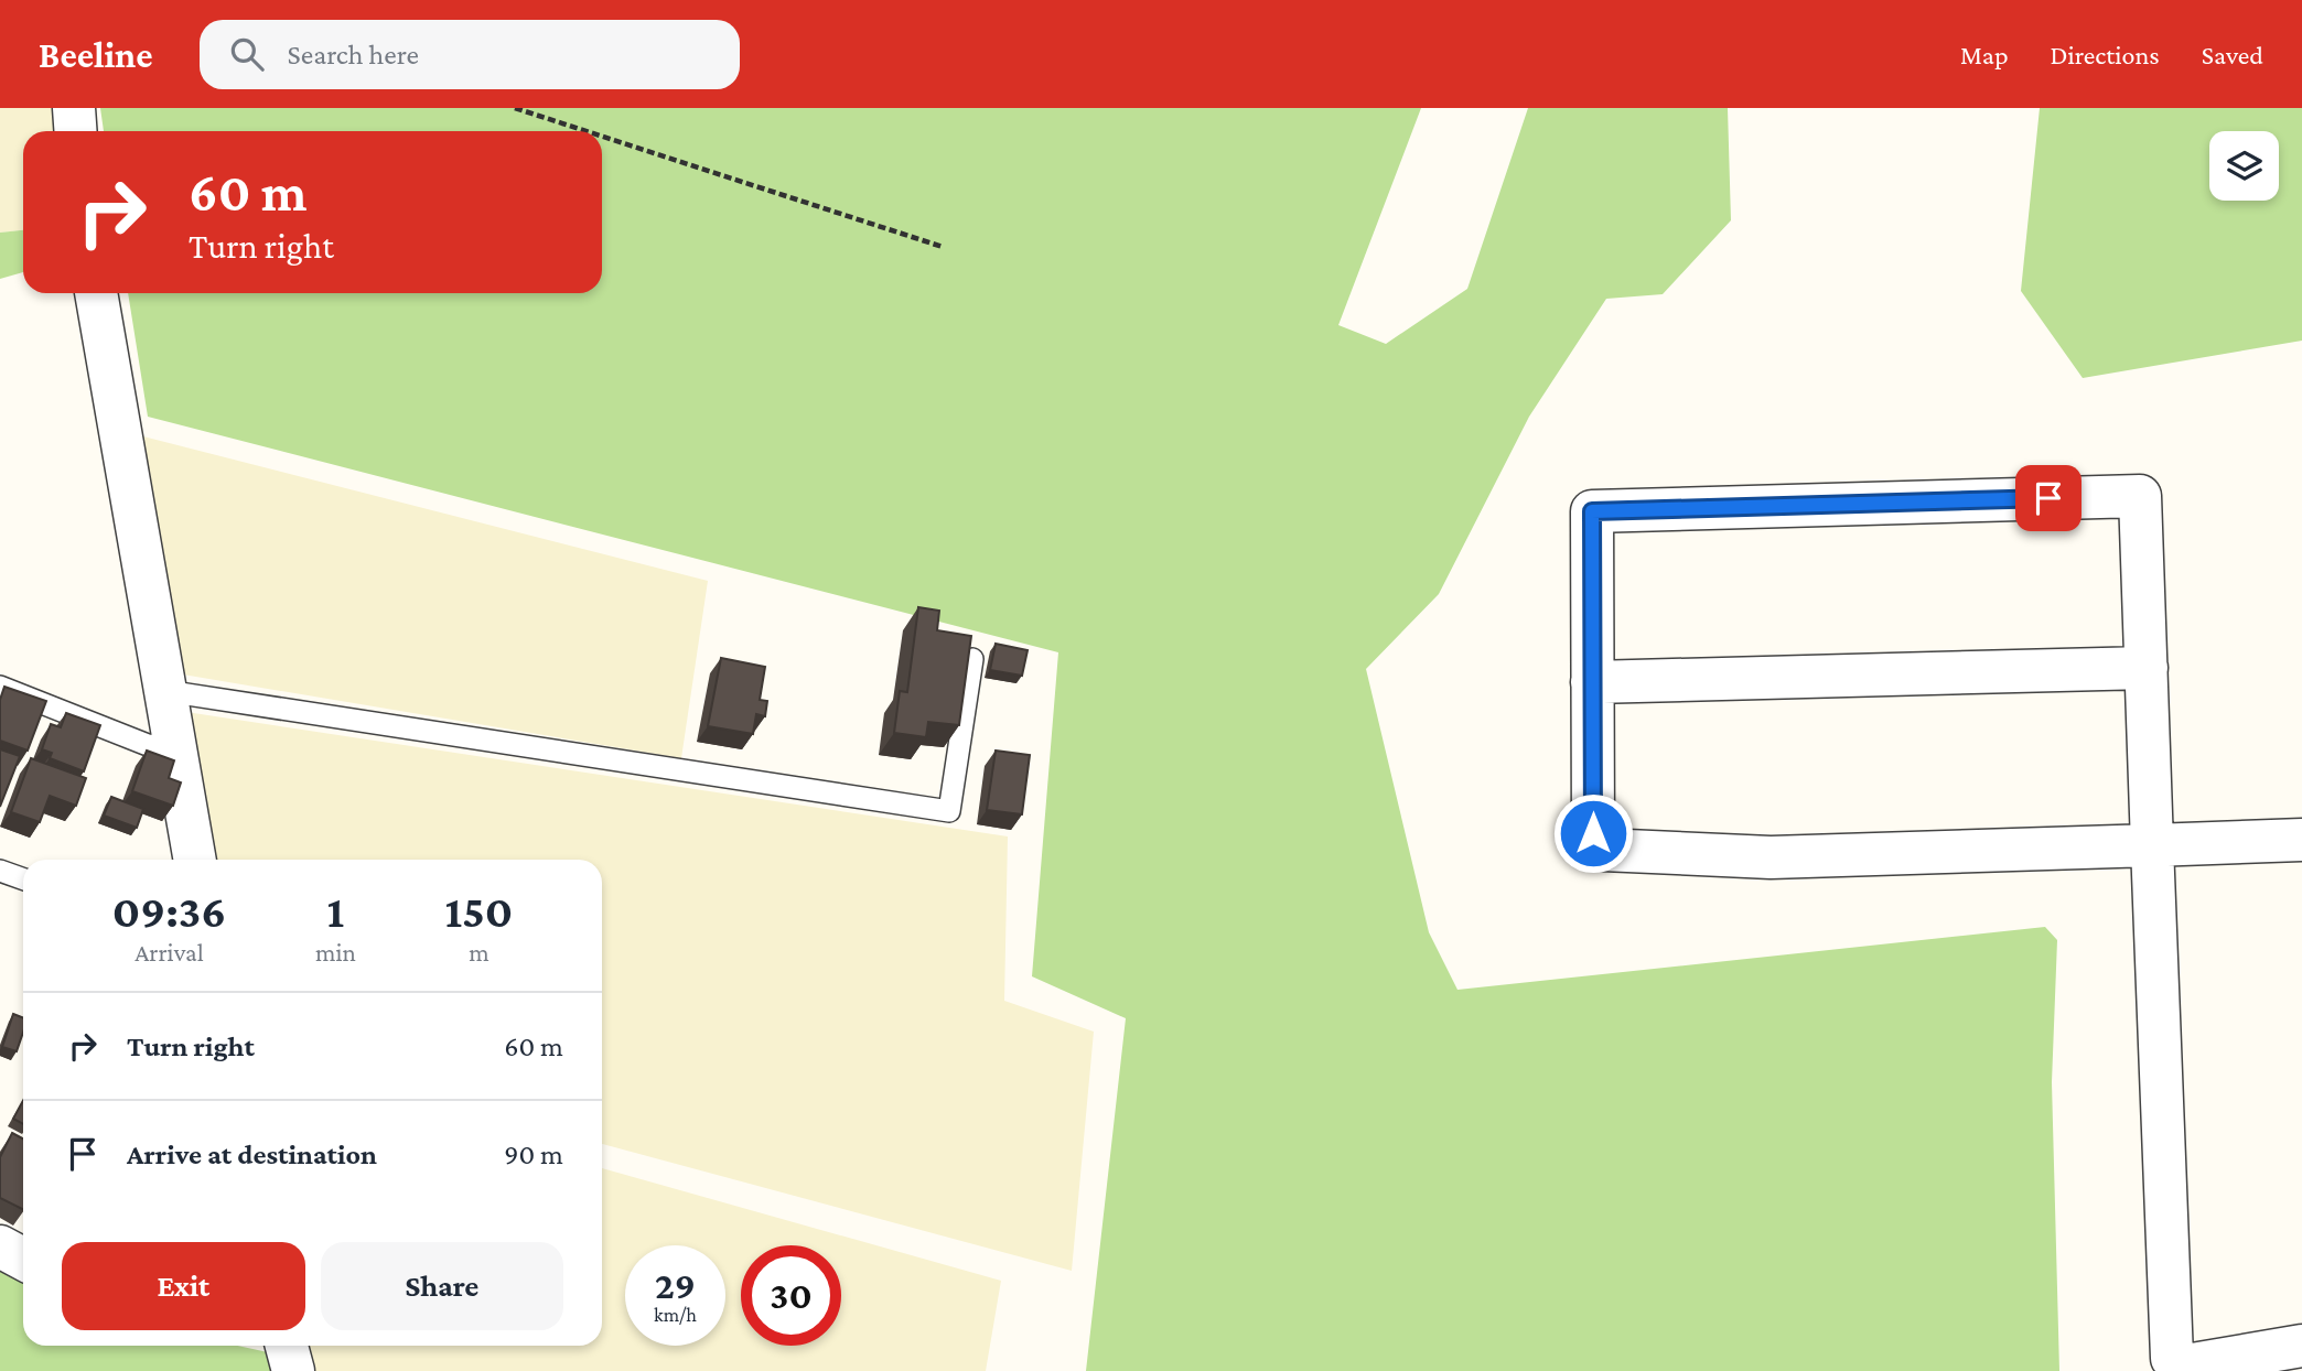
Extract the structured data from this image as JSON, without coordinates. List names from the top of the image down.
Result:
{
  "page": {
    "header": "Beeline",
    "search": "Search here",
    "nav": ["Map", "Directions", "Saved"],
    "turn": ["60 m", "Turn right"],
    "eta": [
      "09:36",
      "Arrival",
      "1",
      "min",
      "150",
      "m"
    ],
    "list": [
      {
        "name": "Turn right",
        "value": "60 m"
      },
      {
        "name": "Arrive at destination",
        "value": "90 m"
      }
    ],
    "buttons": ["Exit", "Share"],
    "speed": "29 km/h",
    "limit": "30"
  }
}
